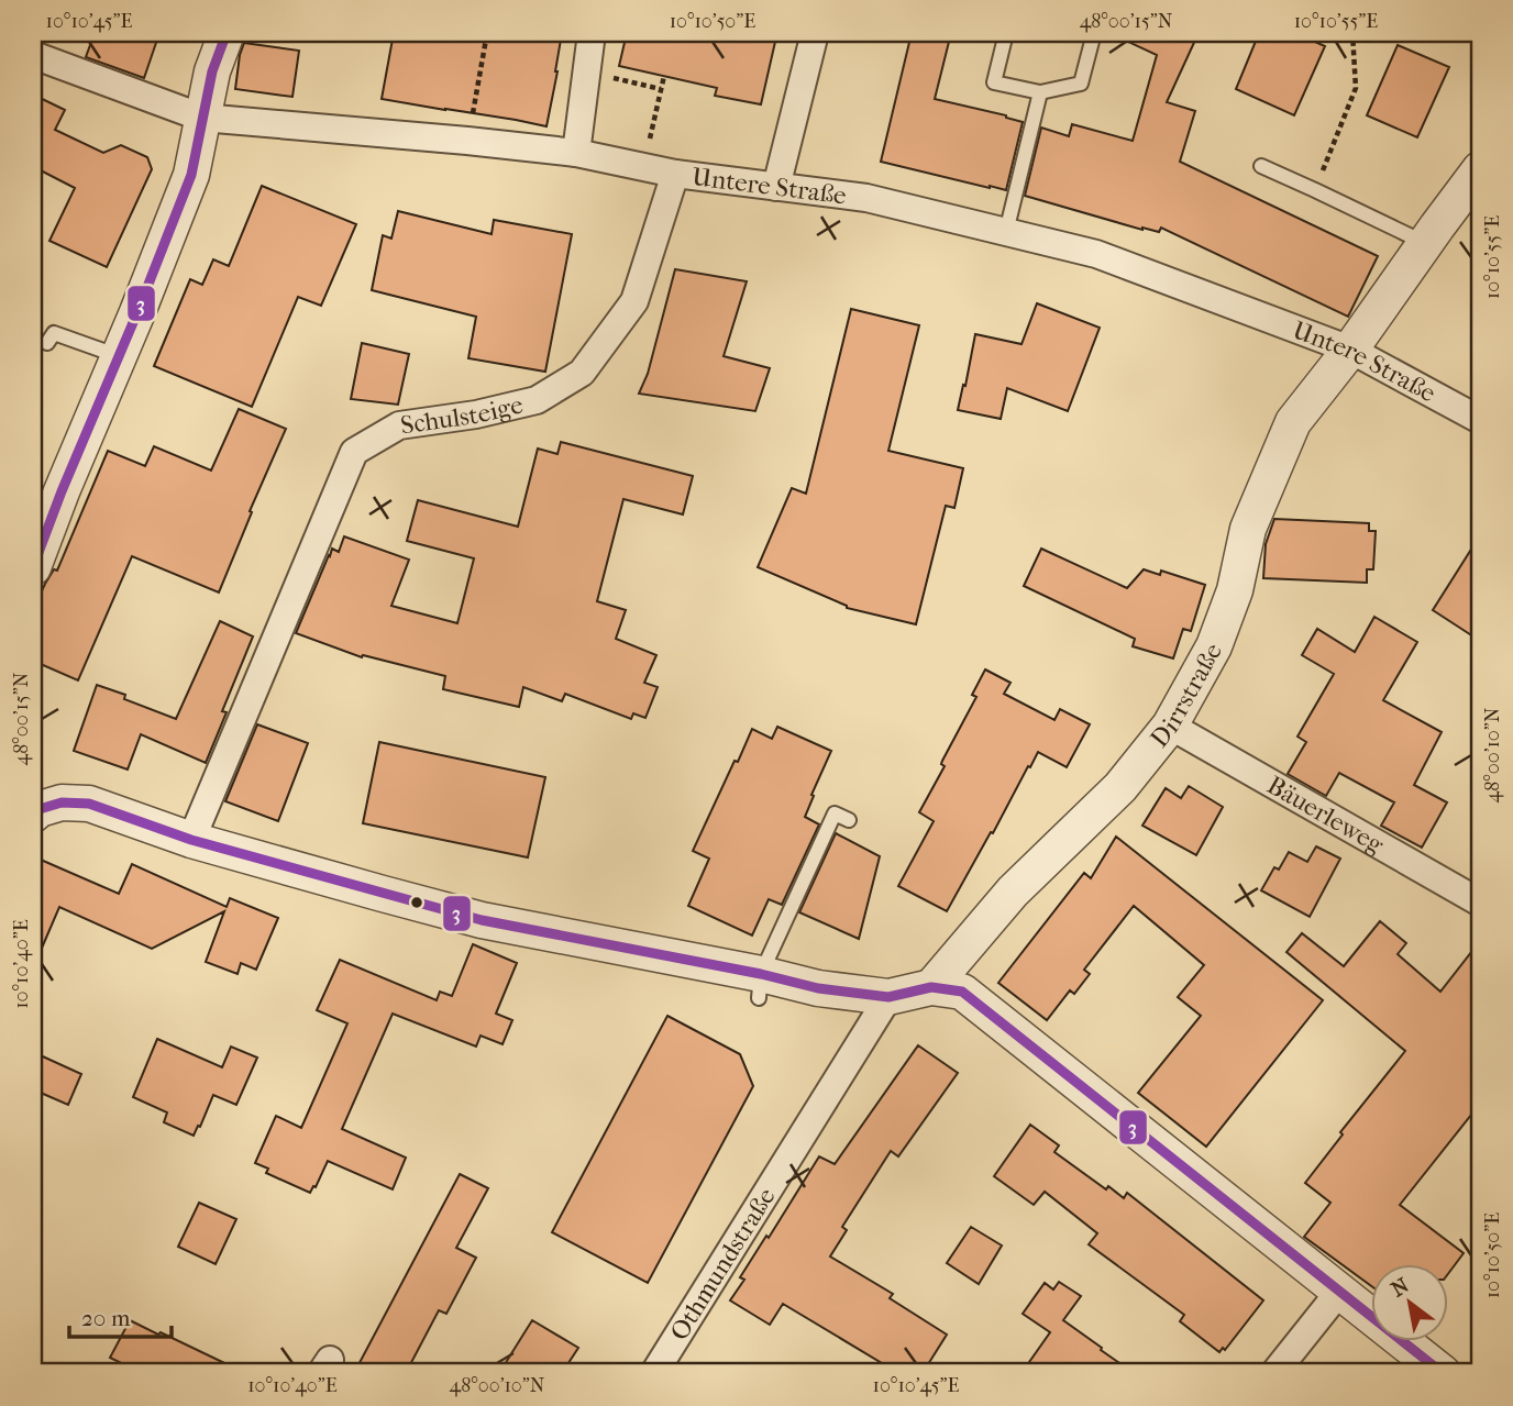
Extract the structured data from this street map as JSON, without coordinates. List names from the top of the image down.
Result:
{
  "streets": {
    "street": [
      "Untere Straße",
      "Schulsteige",
      "Dirrstraße",
      "Bäuerleweg",
      "Othmundstraße"
    ]
  },
  "crossings": [
    ["Untere Straße", "Schulsteige"],
    ["Untere Straße", "Dirrstraße"],
    ["Dirrstraße", "Bäuerleweg"]
  ],
  "lines": ["transit line 3"],
  "scale_bar": "20 m",
  "north": "top left",
  "coordinates": [
    "10°10'45\"E",
    "10°10'50\"E",
    "48°00'15\"N",
    "10°10'55\"E",
    "48°00'10\"N",
    "10°10'40\"E"
  ]
}
